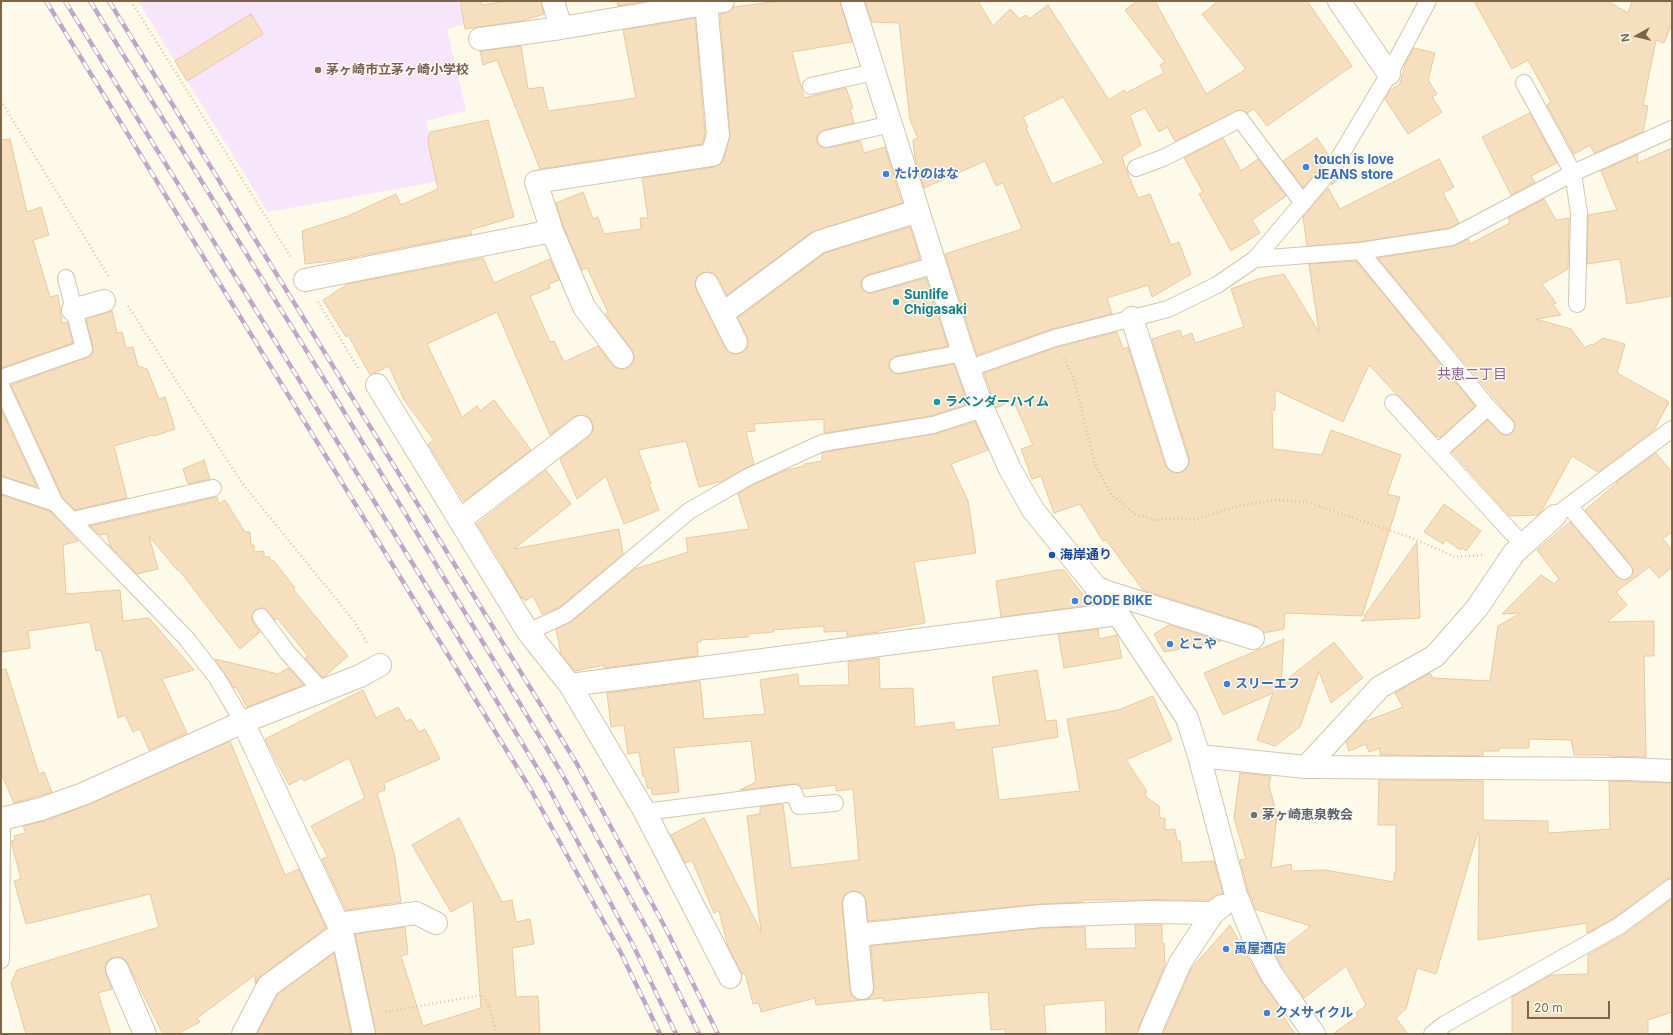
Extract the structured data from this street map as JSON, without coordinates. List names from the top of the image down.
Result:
{
  "districts": ["共恵二丁目"],
  "places": [
    "茅ヶ崎市立茅ヶ崎小学校",
    "touch is love JEANS store",
    "たけのはな",
    "Sunlife Chigasaki",
    "ラベンダーハイム",
    "海岸通り",
    "CODE BIKE",
    "とこや",
    "スリーエフ",
    "茅ヶ崎恵泉教会",
    "萬屋酒店",
    "クメサイクル"
  ],
  "scale_bar": "20 m",
  "north": "left"
}
